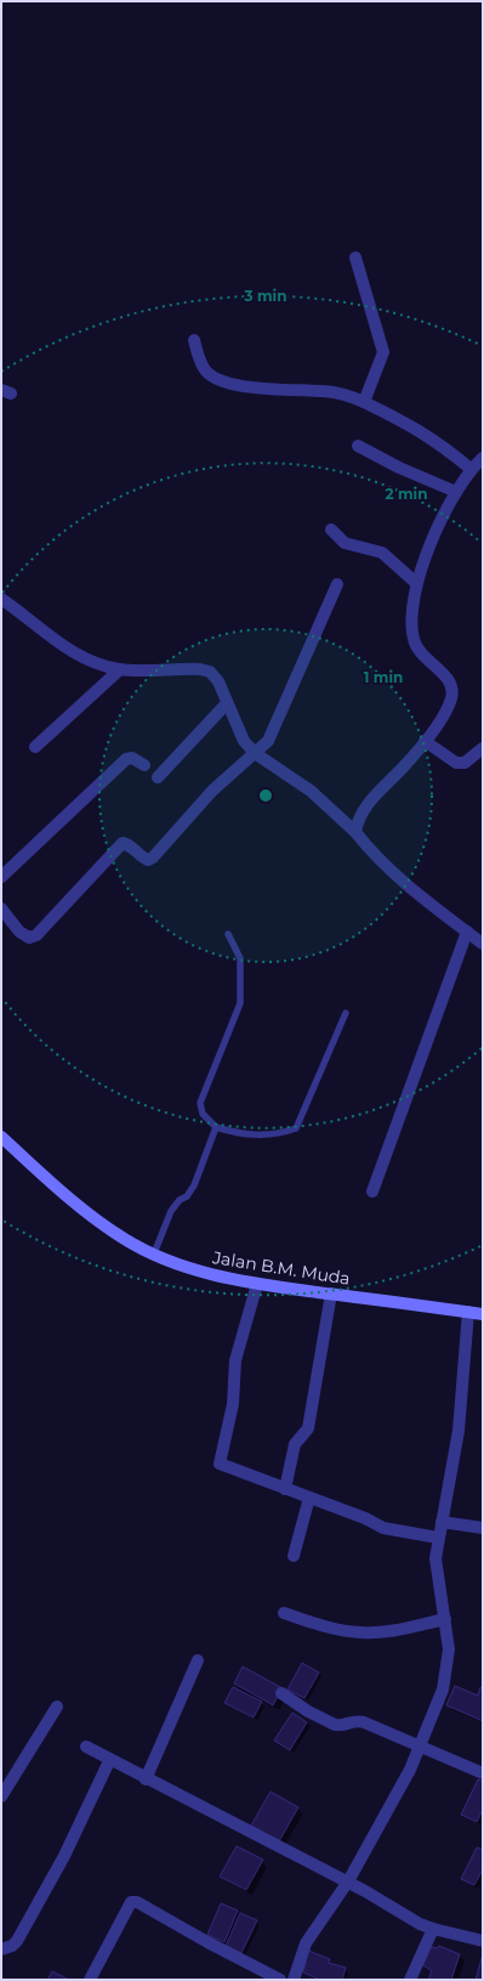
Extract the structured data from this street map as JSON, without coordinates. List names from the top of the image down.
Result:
{
  "streets": {
    "street": ["Jalan B.M. Muda"]
  },
  "rings": ["3 min", "2 min", "1 min"]
}
